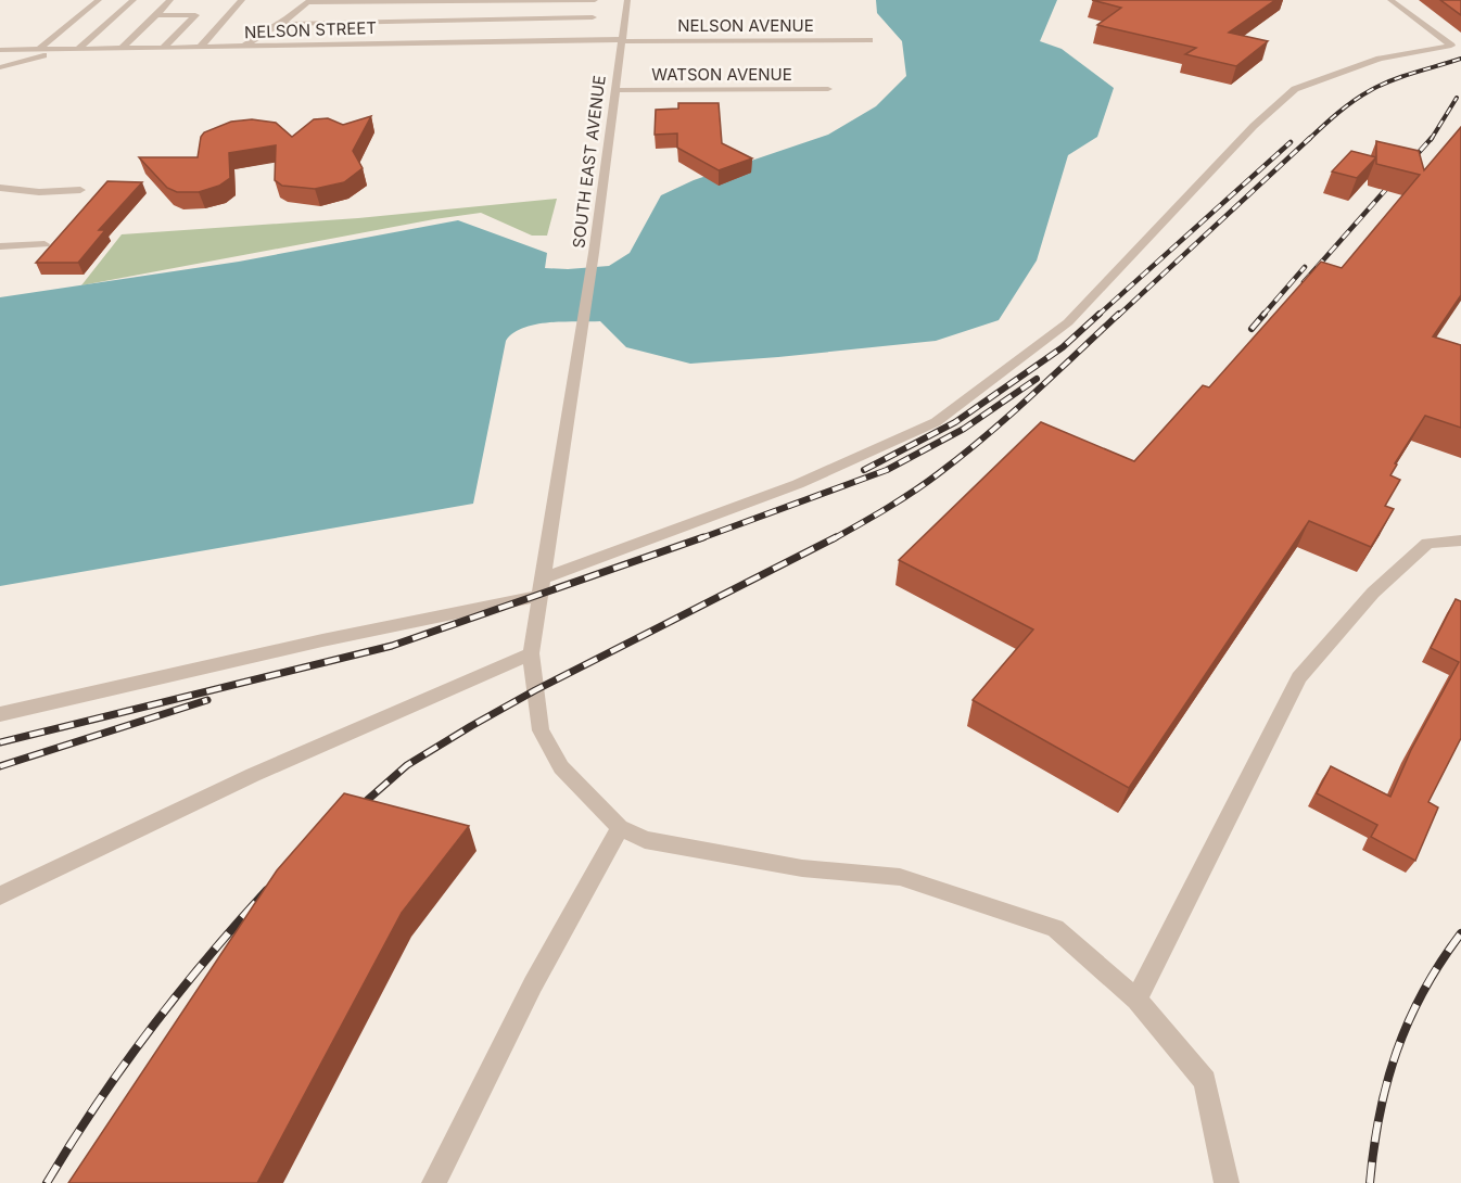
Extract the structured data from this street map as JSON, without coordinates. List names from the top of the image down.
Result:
{
  "streets": {
    "street": [
      "NELSON AVENUE",
      "NELSON STREET",
      "WATSON AVENUE",
      "SOUTH EAST AVENUE"
    ]
  },
  "crossings": [
    ["NELSON AVENUE", "NELSON STREET"],
    ["NELSON AVENUE", "SOUTH EAST AVENUE"],
    ["NELSON STREET", "SOUTH EAST AVENUE"],
    ["WATSON AVENUE", "SOUTH EAST AVENUE"]
  ]
}
